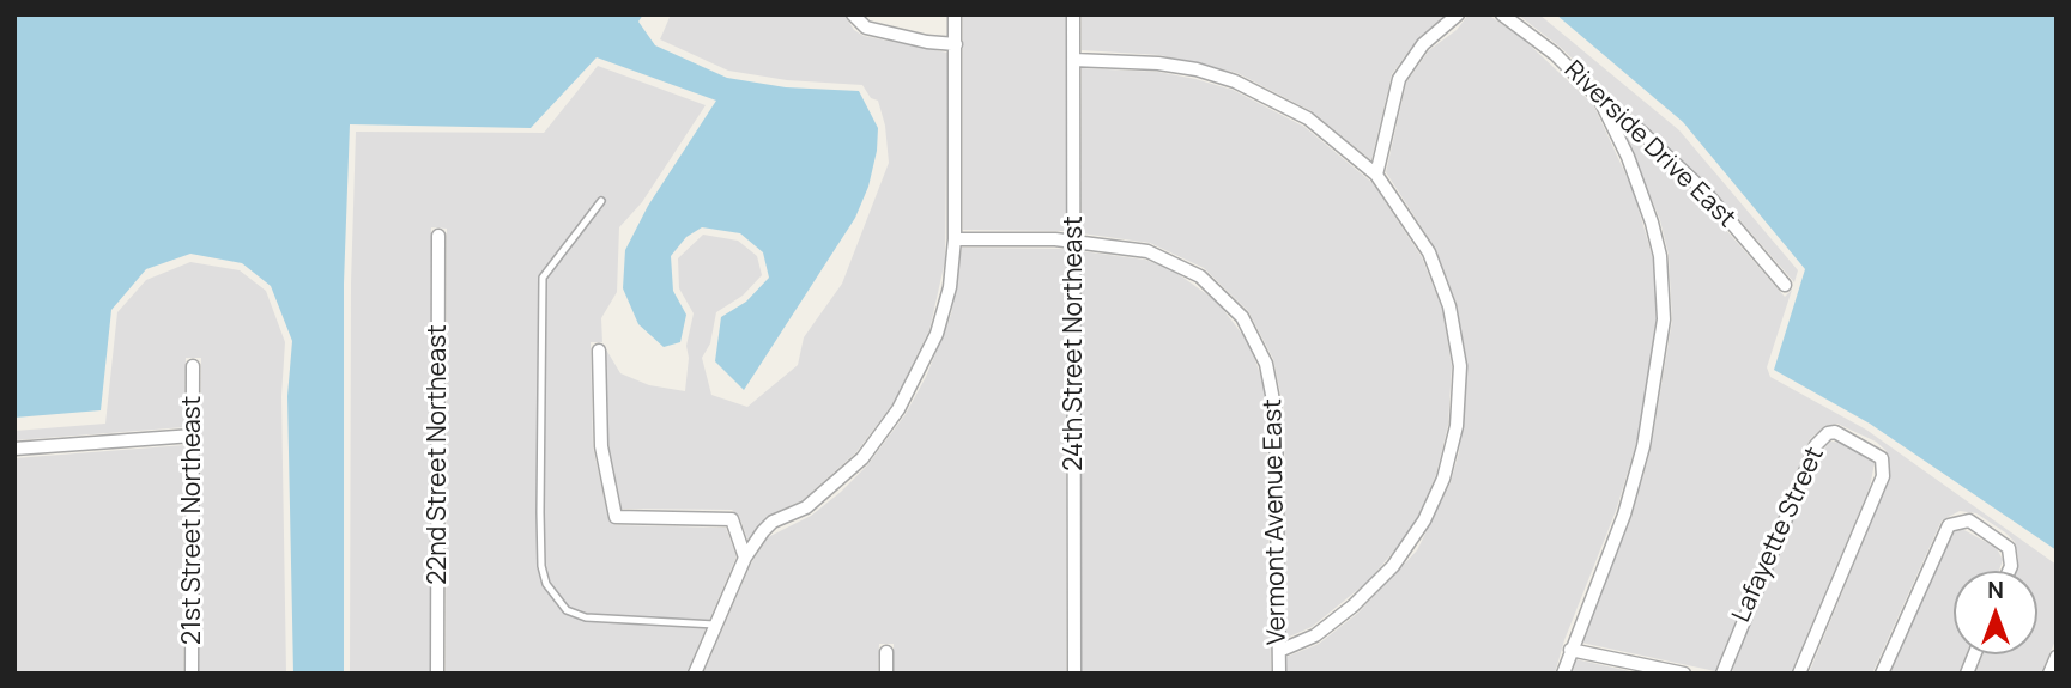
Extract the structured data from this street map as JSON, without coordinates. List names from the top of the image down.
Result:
{
  "streets": {
    "street": [
      "Riverside Drive East",
      "24th Street Northeast",
      "22nd Street Northeast",
      "21st Street Northeast",
      "Vermont Avenue East",
      "Lafayette Street"
    ]
  },
  "crossings": [
    ["24th Street Northeast", "Vermont Avenue East"]
  ],
  "north": "top"
}
